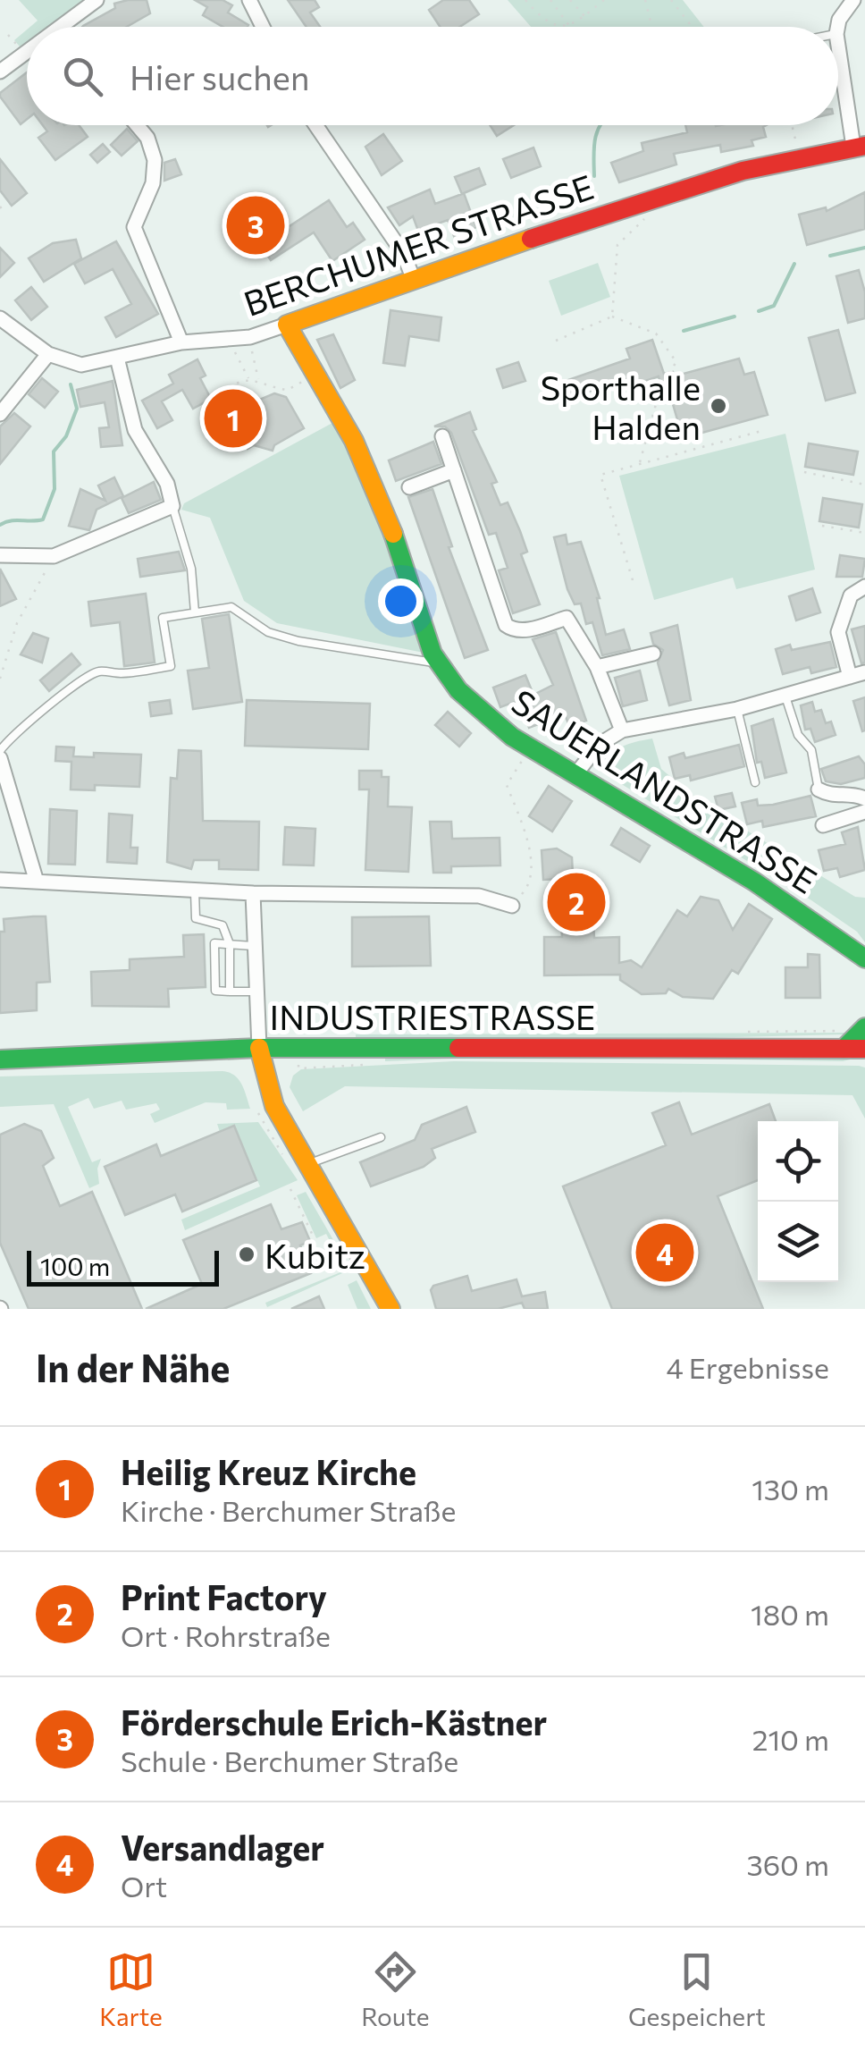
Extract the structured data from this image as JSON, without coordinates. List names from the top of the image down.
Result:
{
  "streets": {
    "main road": ["BERCHUMER STRASSE", "SAUERLANDSTRASSE", "INDUSTRIESTRASSE"]
  },
  "crossings": [
    ["BERCHUMER STRASSE", "SAUERLANDSTRASSE"]
  ],
  "places": ["Sporthalle Halden", "Kubitz"],
  "scale_bar": "100 m",
  "page": {
    "search": "Hier suchen",
    "pins": [
      "3",
      "1",
      "2",
      "4"
    ],
    "scale": "100 m",
    "heading": ["In der Nähe", "4 Ergebnisse"],
    "list": [
      {
        "mark": "1",
        "name": "Heilig Kreuz Kirche",
        "note": "Kirche · Berchumer Straße",
        "value": "130 m"
      },
      {
        "mark": "2",
        "name": "Print Factory",
        "note": "Ort · Rohrstraße",
        "value": "180 m"
      },
      {
        "mark": "3",
        "name": "Förderschule Erich-Kästner",
        "note": "Schule · Berchumer Straße",
        "value": "210 m"
      },
      {
        "mark": "4",
        "name": "Versandlager",
        "note": "Ort",
        "value": "360 m"
      }
    ],
    "nav": ["Karte", "Route", "Gespeichert"]
  }
}
